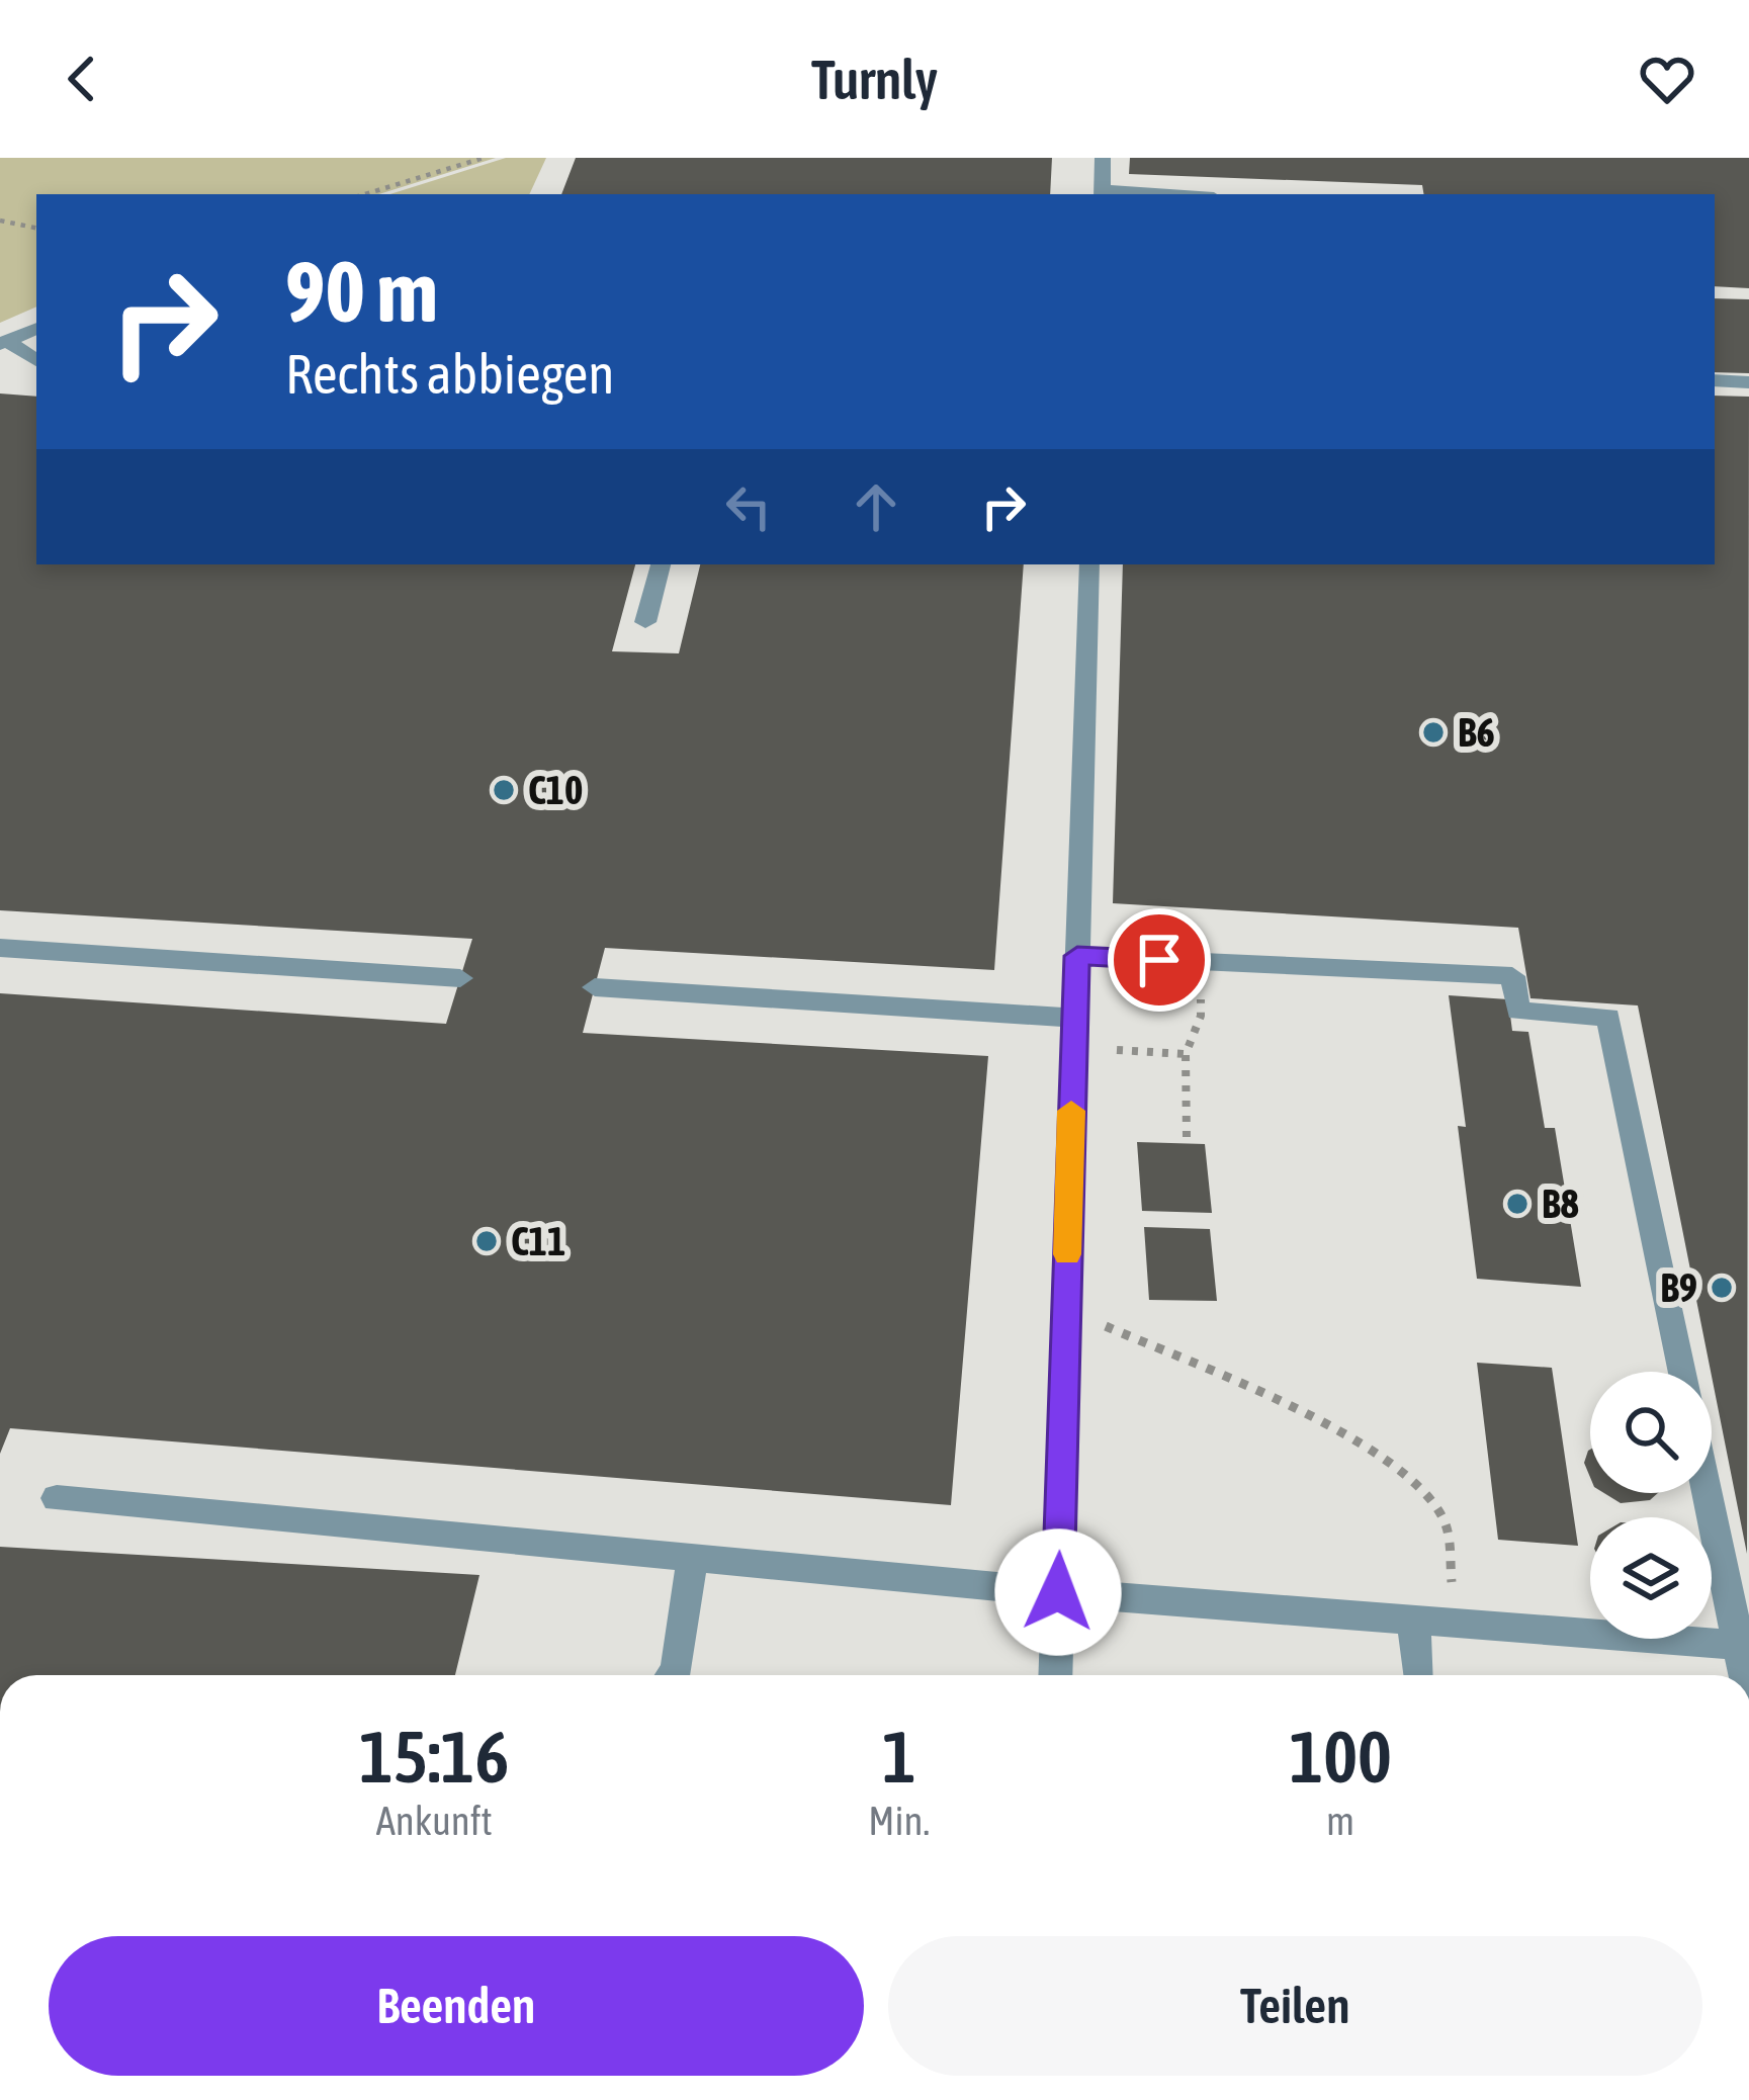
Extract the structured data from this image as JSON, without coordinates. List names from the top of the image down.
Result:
{
  "places": [
    "B6",
    "C10",
    "B8",
    "C11",
    "B9"
  ],
  "page": {
    "header": "Turnly",
    "turn": ["90 m", "Rechts abbiegen"],
    "eta": [
      "15:16",
      "Ankunft",
      "1",
      "Min.",
      "100",
      "m"
    ],
    "buttons": ["Beenden", "Teilen"]
  }
}
